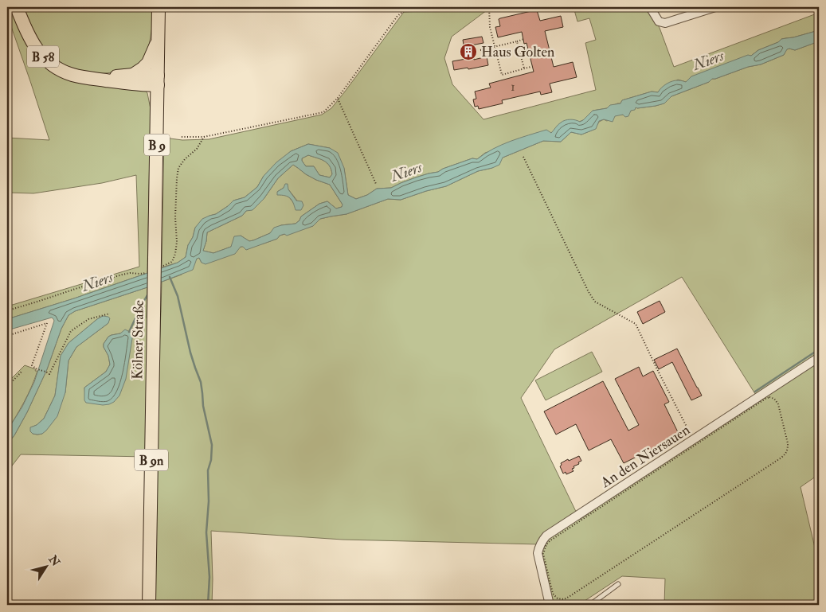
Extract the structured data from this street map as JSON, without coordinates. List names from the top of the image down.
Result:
{
  "streets": {
    "main road": [
      "B 58",
      "B 9",
      "Kölner Straße",
      "B 9n"
    ],
    "street": ["An den Niersauen"]
  },
  "crossings": [
    ["B 58", "B 9"],
    ["B 58", "Kölner Straße"],
    ["B 9", "Kölner Straße"]
  ],
  "water": ["Niers"],
  "places": {
    "building": ["Haus Golten"]
  },
  "house_numbers": ["1"],
  "north": "top right"
}
